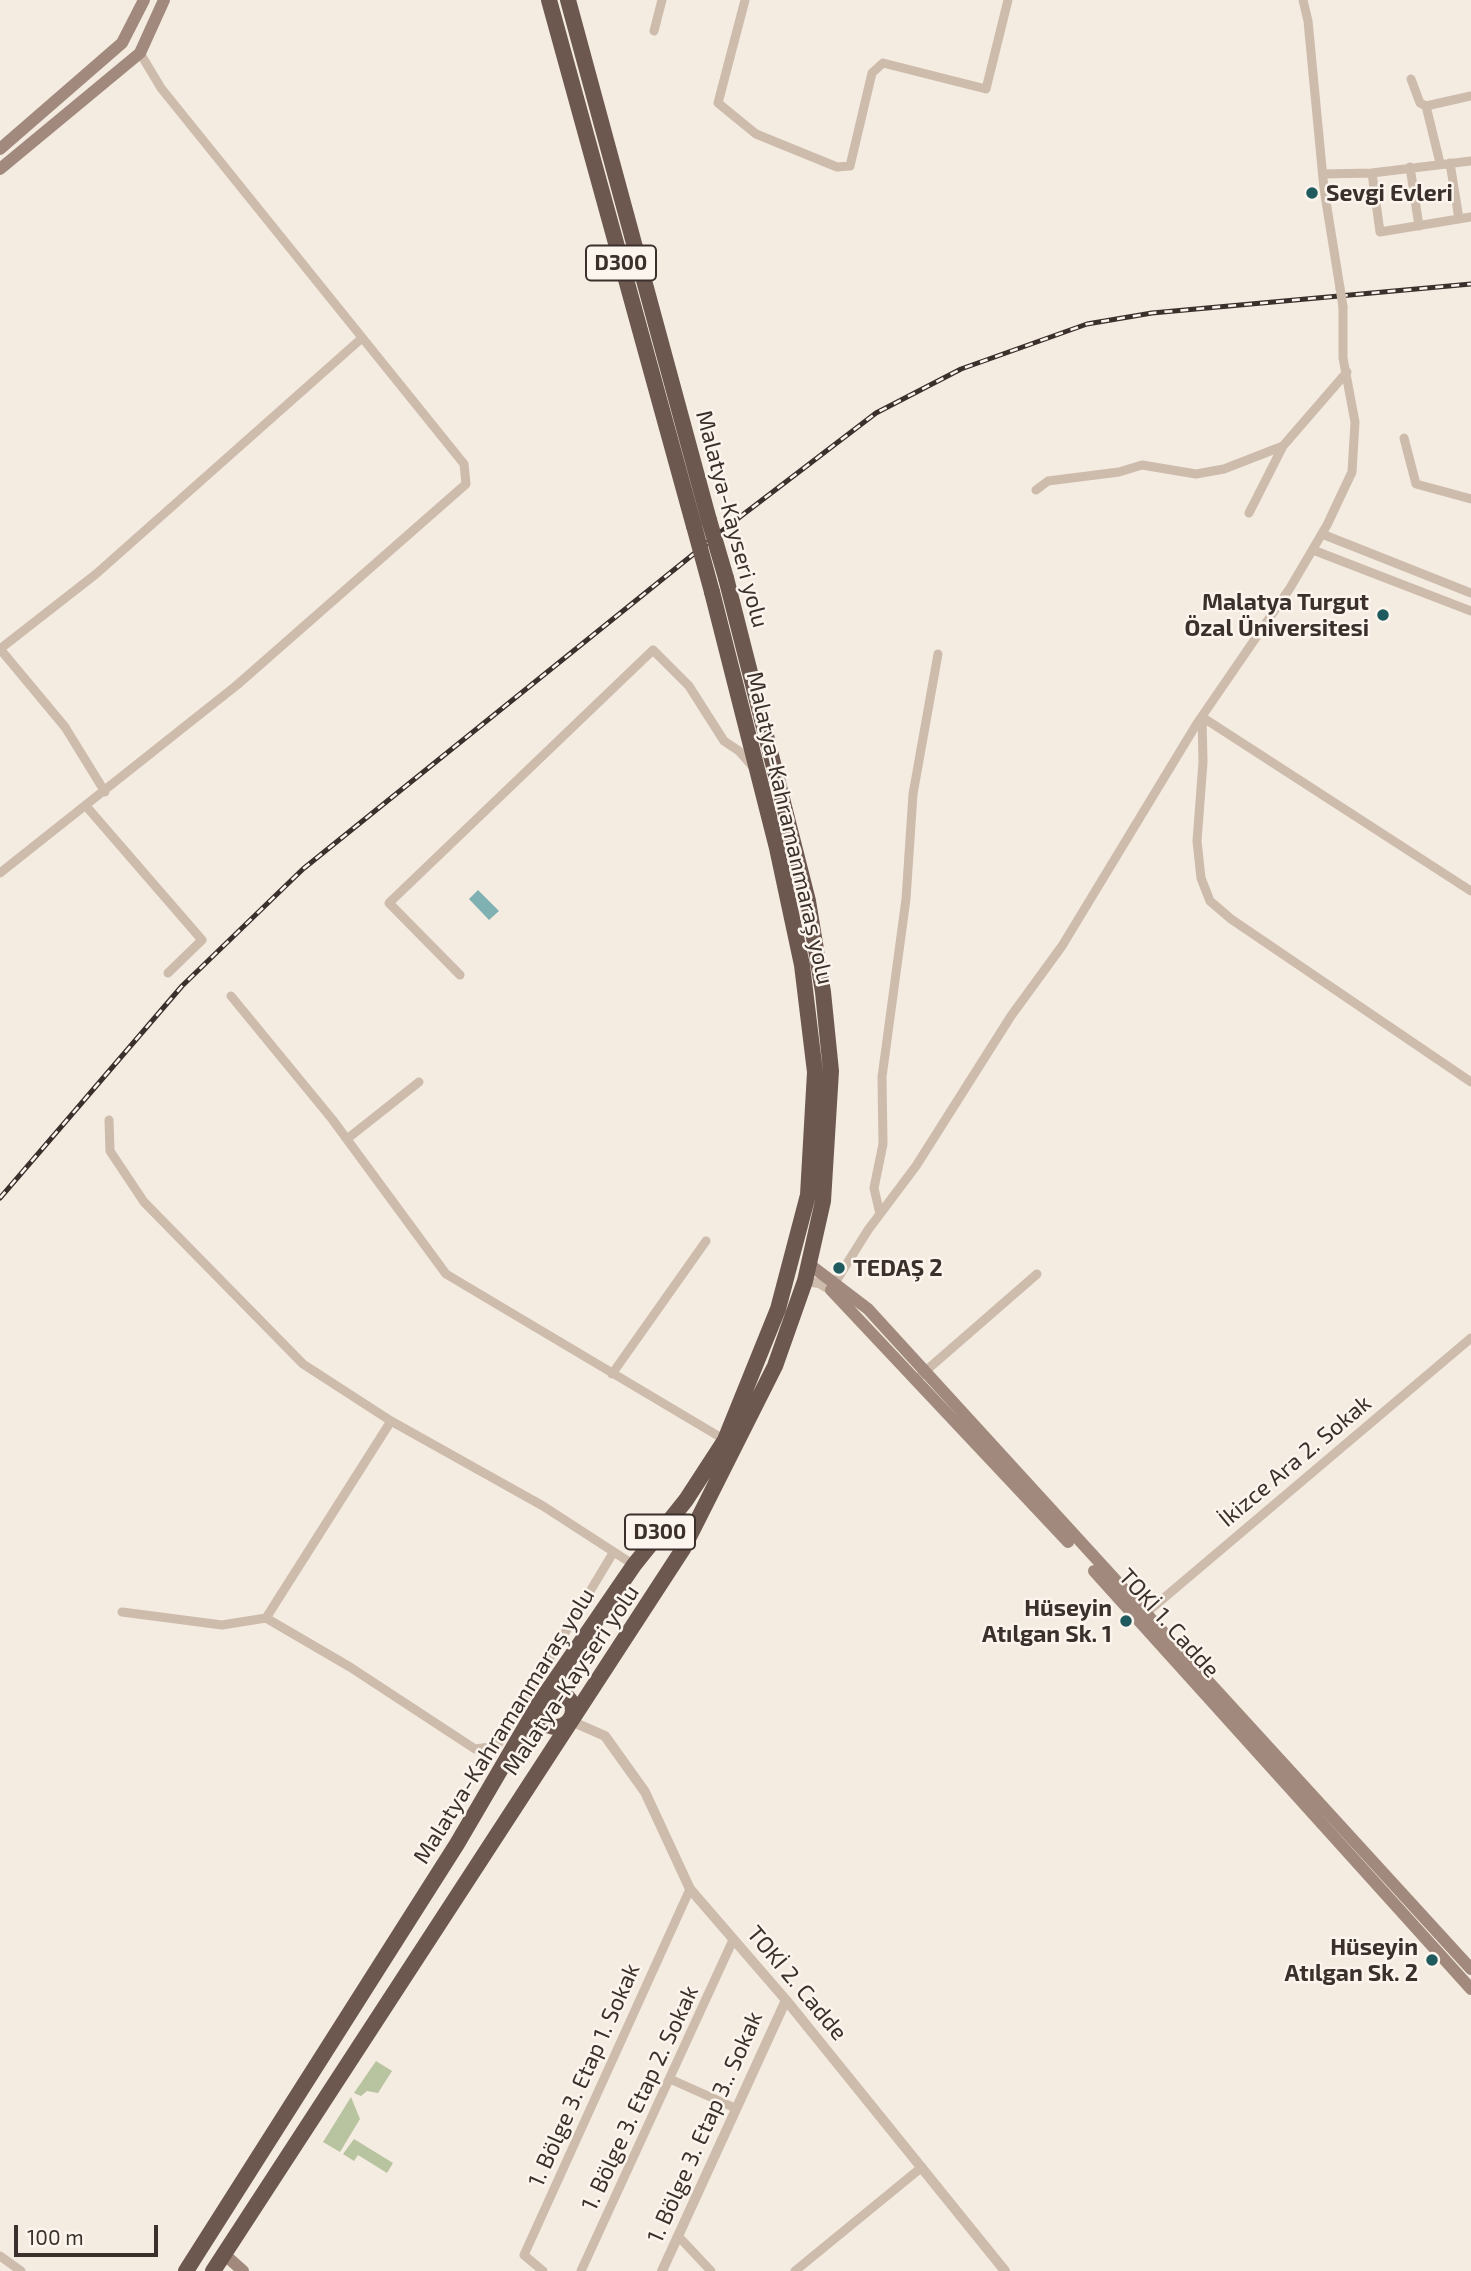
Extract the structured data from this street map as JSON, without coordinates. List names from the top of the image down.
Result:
{
  "streets": {
    "highway": ["D300", "Malatya-Kayseri yolu", "Malatya-Kahramanmaraş yolu"],
    "main road": ["TOKİ 1. Cadde"],
    "street": [
      "İkizce Ara 2. Sokak",
      "TOKİ 2. Cadde",
      "1. Bölge 3. Etap 1. Sokak",
      "1. Bölge 3. Etap 2. Sokak",
      "1. Bölge 3. Etap 3.. Sokak"
    ]
  },
  "crossings": [
    ["Malatya-Kayseri yolu", "Malatya-Kahramanmaraş yolu"],
    ["Malatya-Kayseri yolu", "TOKİ 1. Cadde"],
    ["Malatya-Kayseri yolu", "TOKİ 2. Cadde"],
    ["Malatya-Kahramanmaraş yolu", "TOKİ 2. Cadde"],
    ["İkizce Ara 2. Sokak", "TOKİ 1. Cadde"],
    ["TOKİ 2. Cadde", "1. Bölge 3. Etap 1. Sokak"],
    ["TOKİ 2. Cadde", "1. Bölge 3. Etap 2. Sokak"],
    ["TOKİ 2. Cadde", "1. Bölge 3. Etap 3.. Sokak"]
  ],
  "places": [
    "Sevgi Evleri",
    "Malatya Turgut Özal Üniversitesi",
    "TEDAŞ 2",
    "Hüseyin Atılgan Sk. 1",
    "Hüseyin Atılgan Sk. 2"
  ],
  "scale_bar": "100 m"
}
